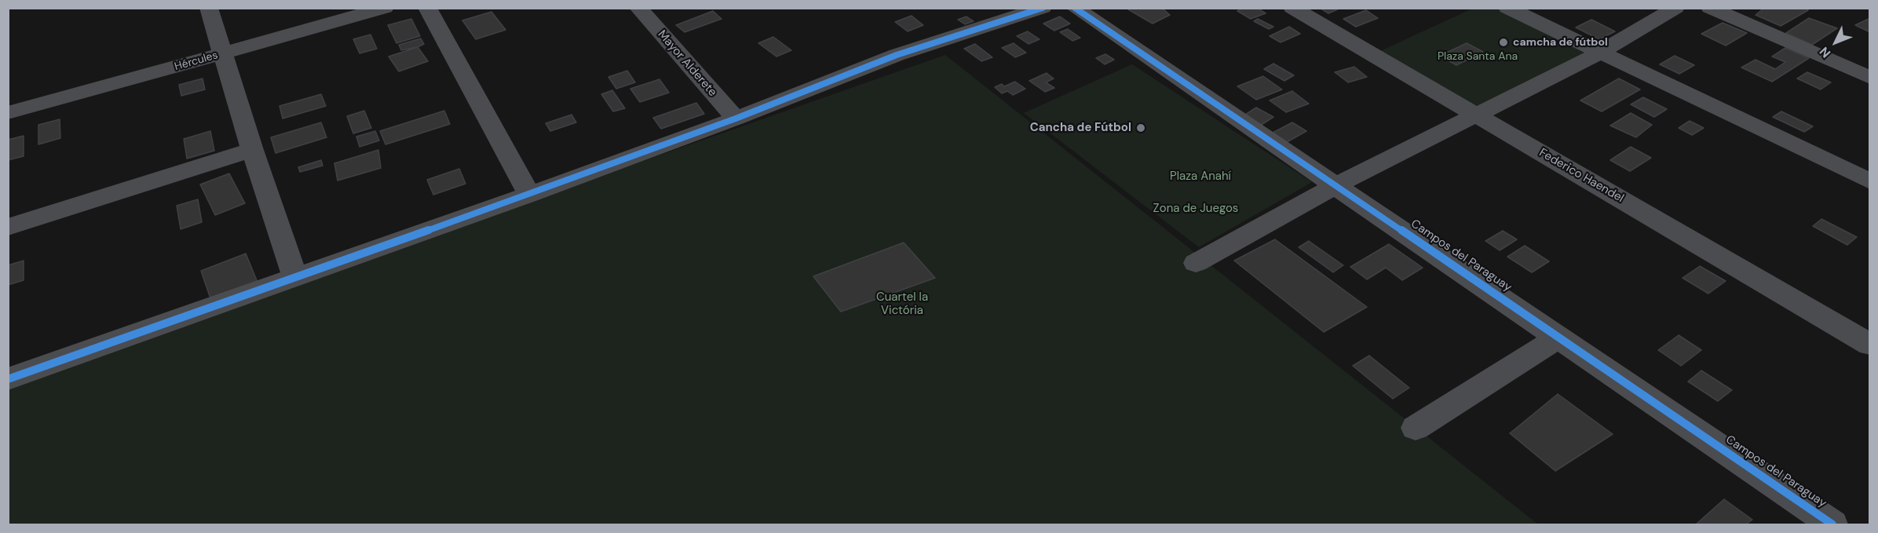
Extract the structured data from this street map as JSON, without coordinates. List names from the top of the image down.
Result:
{
  "streets": {
    "street": [
      "Hércules",
      "Mayor Alderete",
      "Federico Haendel",
      "Campos del Paraguay"
    ]
  },
  "parks": [
    "Plaza Santa Ana",
    "Plaza Anahí",
    "Zona de Juegos",
    "Cuartel la Victória"
  ],
  "places": ["camcha de fútbol", "Cancha de Fútbol"],
  "north": "bottom left"
}
